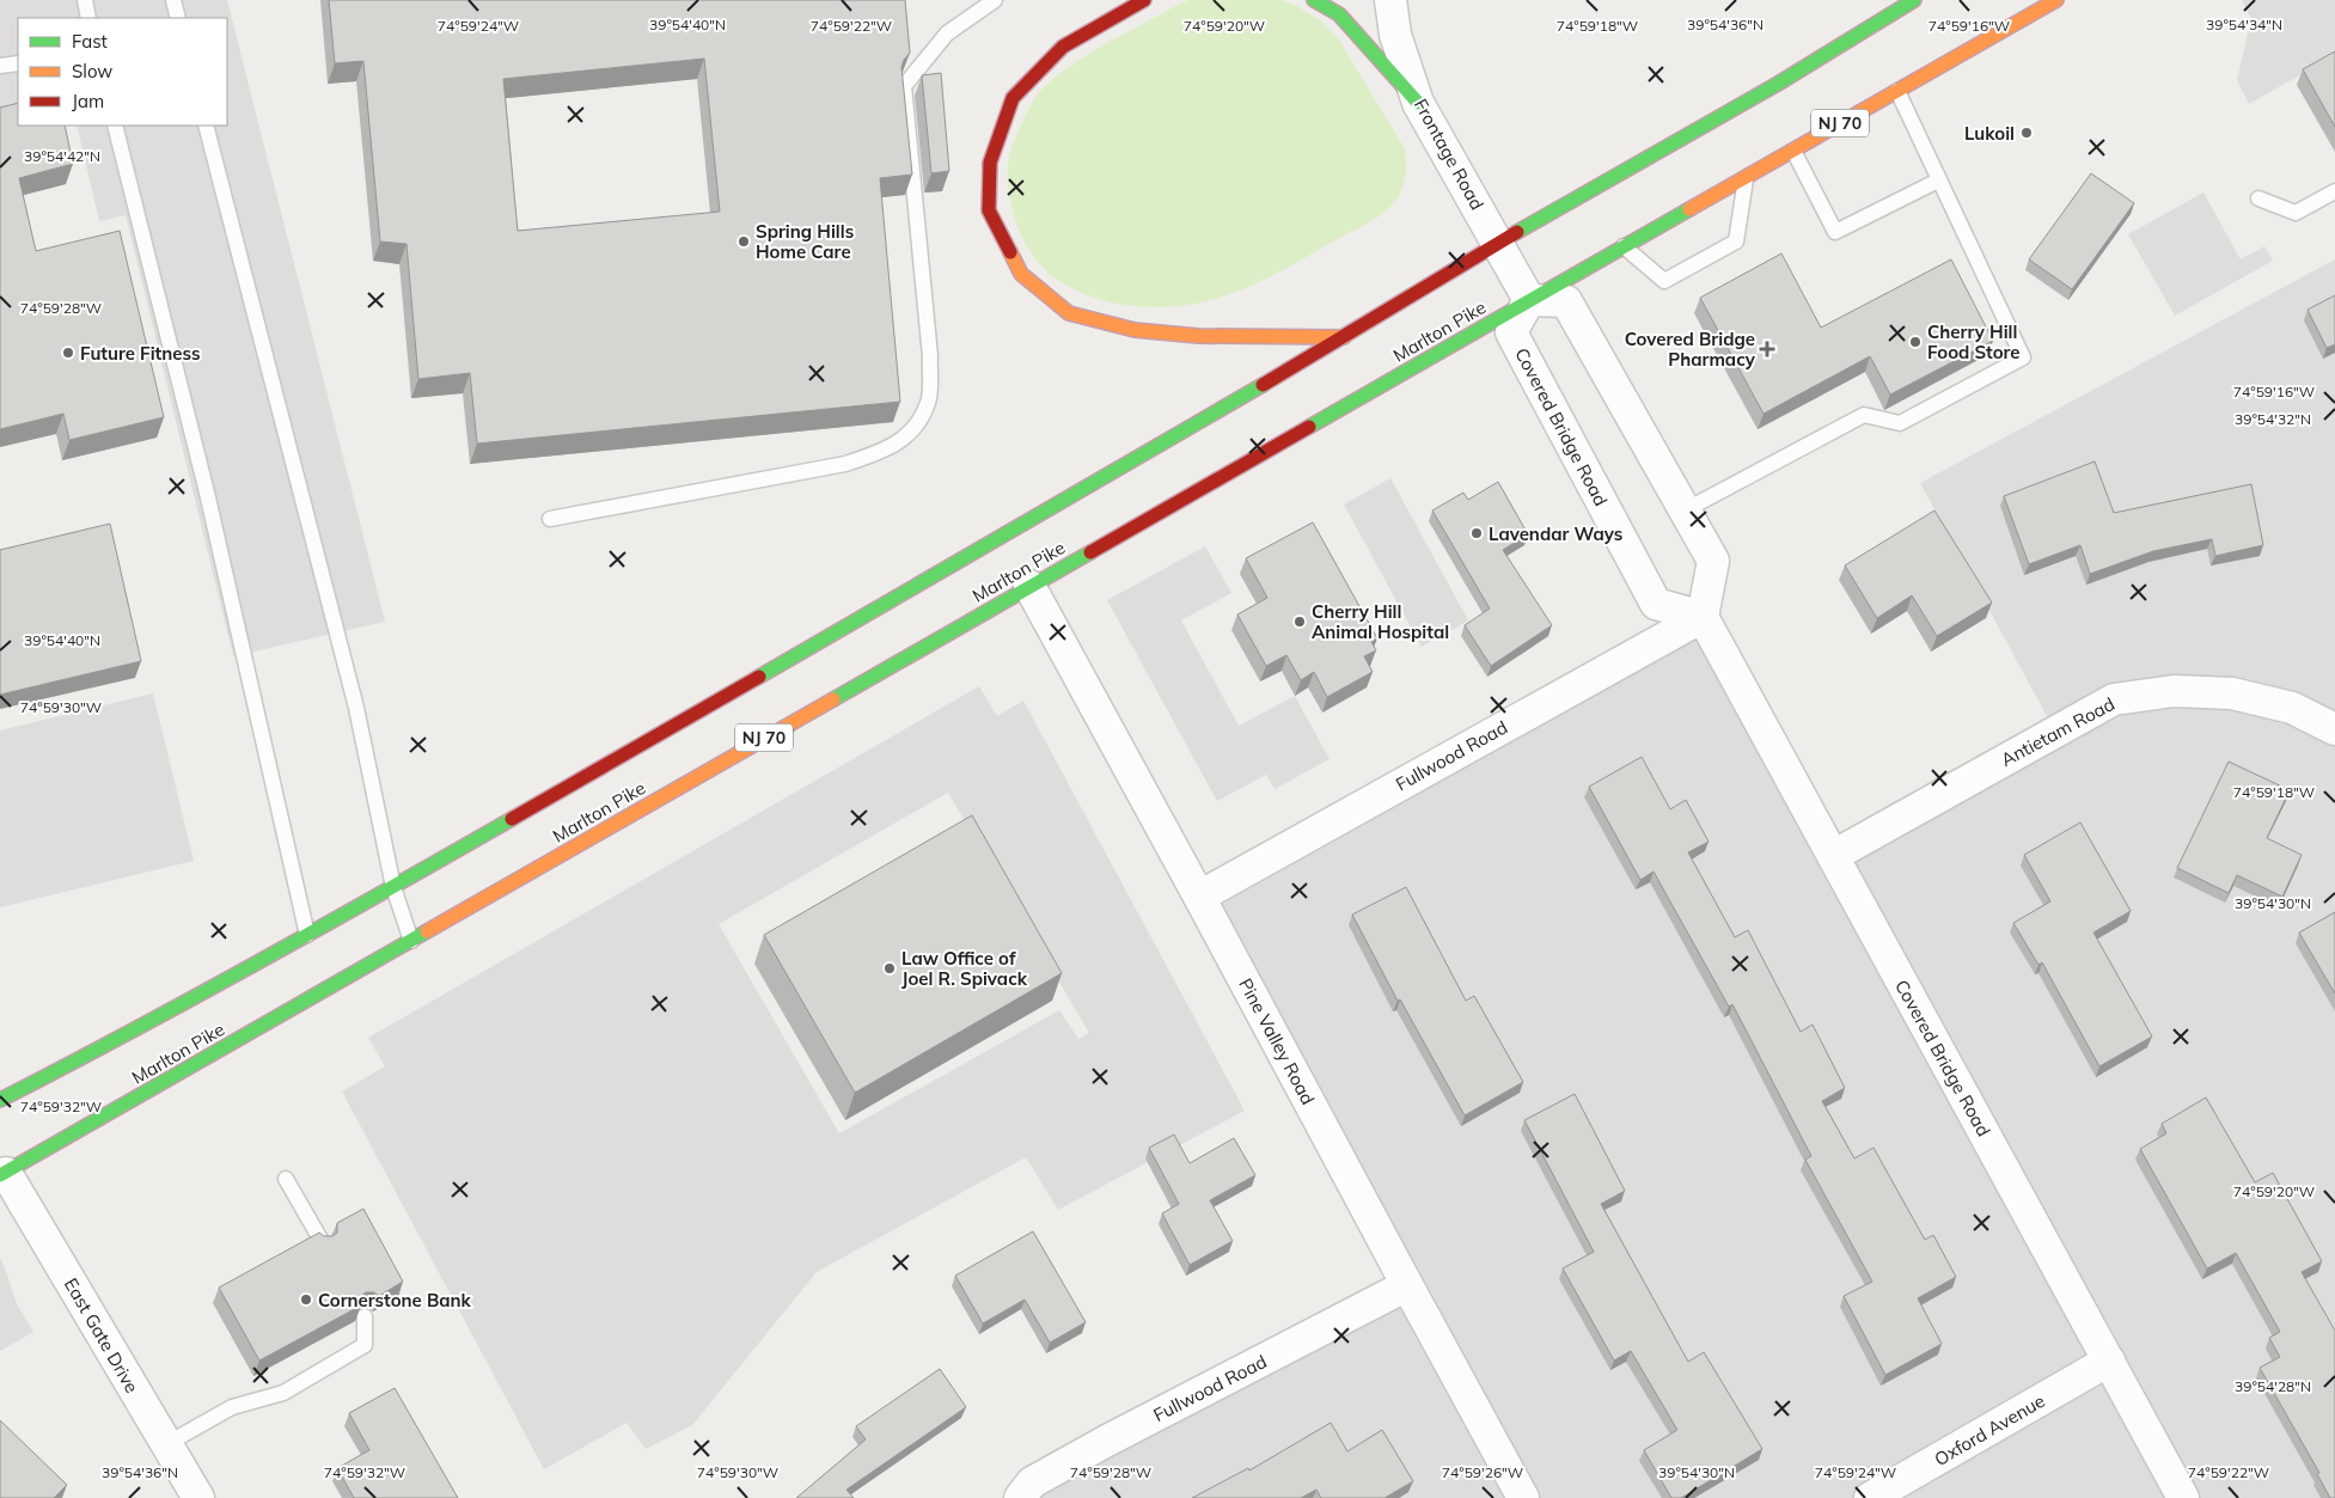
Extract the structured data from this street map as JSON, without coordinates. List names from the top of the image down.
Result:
{
  "streets": {
    "highway": ["NJ 70", "Marlton Pike"],
    "street": [
      "Frontage Road",
      "Covered Bridge Road",
      "Antietam Road",
      "Fullwood Road",
      "Pine Valley Road",
      "East Gate Drive",
      "Oxford Avenue"
    ]
  },
  "crossings": [
    ["Frontage Road", "Marlton Pike"],
    ["Frontage Road", "Covered Bridge Road"],
    ["Marlton Pike", "Covered Bridge Road"],
    ["Marlton Pike", "Pine Valley Road"],
    ["Marlton Pike", "East Gate Drive"],
    ["Covered Bridge Road", "Antietam Road"],
    ["Covered Bridge Road", "Fullwood Road"],
    ["Covered Bridge Road", "Oxford Avenue"],
    ["Fullwood Road", "Pine Valley Road"]
  ],
  "places": {
    "other": [
      "Lukoil",
      "Spring Hills Home Care",
      "Cherry Hill Food Store",
      "Future Fitness",
      "Lavendar Ways",
      "Cherry Hill Animal Hospital",
      "Law Office of Joel R. Spivack",
      "Cornerstone Bank"
    ],
    "health": ["Covered Bridge Pharmacy"]
  },
  "legend": ["Fast", "Slow", "Jam"],
  "coordinates": [
    "39°54'40\"N",
    "39°54'36\"N",
    "39°54'34\"N",
    "74°59'24\"W",
    "74°59'22\"W",
    "74°59'20\"W",
    "74°59'18\"W",
    "74°59'16\"W",
    "39°54'42\"N",
    "74°59'28\"W",
    "39°54'32\"N",
    "74°59'30\"W",
    "39°54'30\"N",
    "74°59'32\"W",
    "39°54'28\"N",
    "74°59'26\"W"
  ]
}
